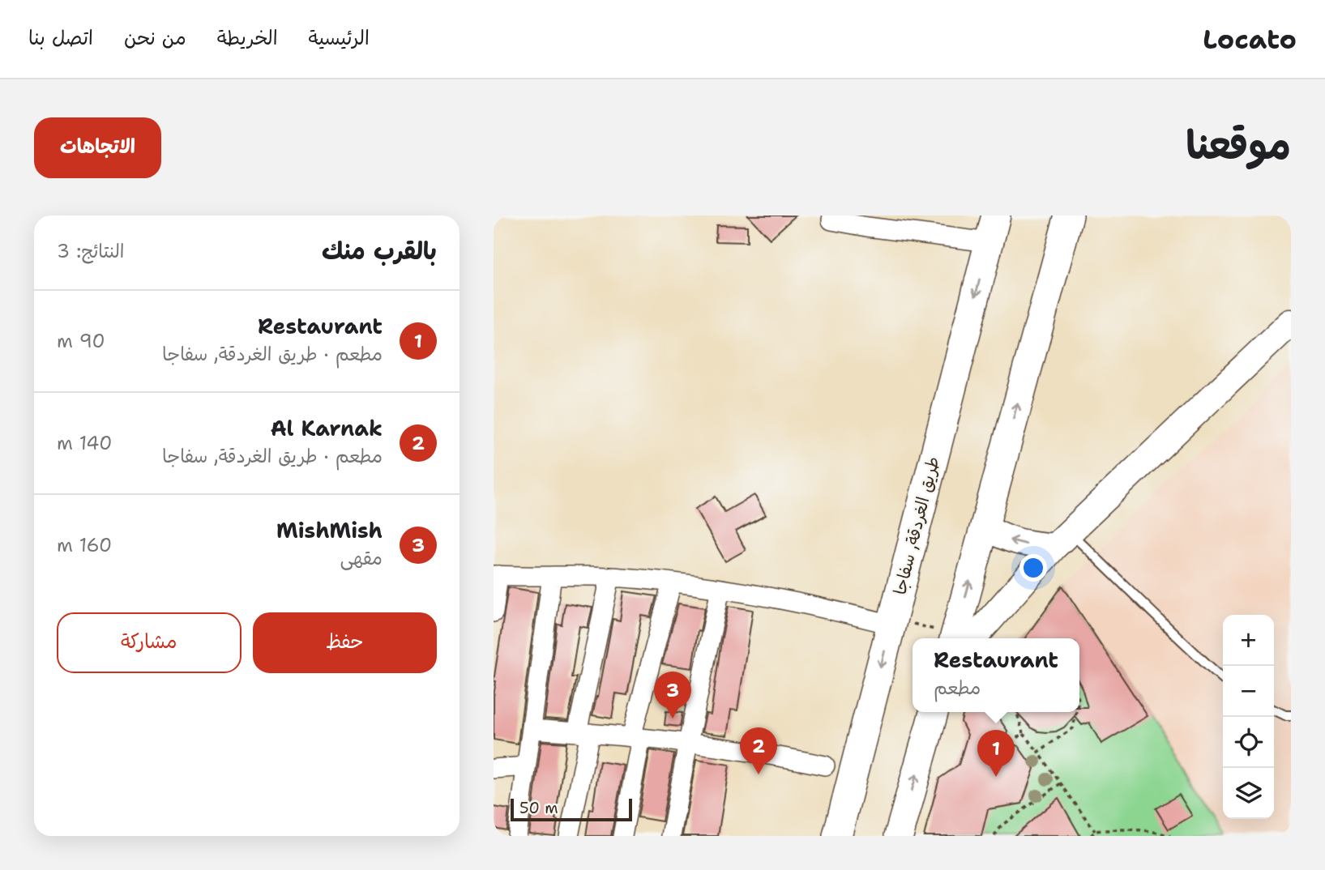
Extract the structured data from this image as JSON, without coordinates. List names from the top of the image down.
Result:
{
  "streets": {
    "main road": ["طريق الغردقة, سفاجا"]
  },
  "scale_bar": "50 m",
  "page": {
    "header": "Locato",
    "nav": [
      "الرئيسية",
      "الخريطة",
      "من نحن",
      "اتصل بنا"
    ],
    "title": "موقعنا",
    "buttons": [
      "الاتجاهات",
      ["حفظ", "مشاركة"]
    ],
    "heading": ["بالقرب منك", "النتائج: 3"],
    "list": [
      {
        "mark": "1",
        "name": "Restaurant",
        "note": "مطعم · طريق الغردقة, سفاجا",
        "value": "90 m"
      },
      {
        "mark": "2",
        "name": "Al Karnak",
        "note": "مطعم · طريق الغردقة, سفاجا",
        "value": "140 m"
      },
      {
        "mark": "3",
        "name": "MishMish",
        "note": "مقهى",
        "value": "160 m"
      }
    ],
    "map_buttons": ["+", "−"],
    "popup": ["Restaurant", "مطعم"],
    "pins": ["3", "2", "1"],
    "scale": "50 m"
  }
}
